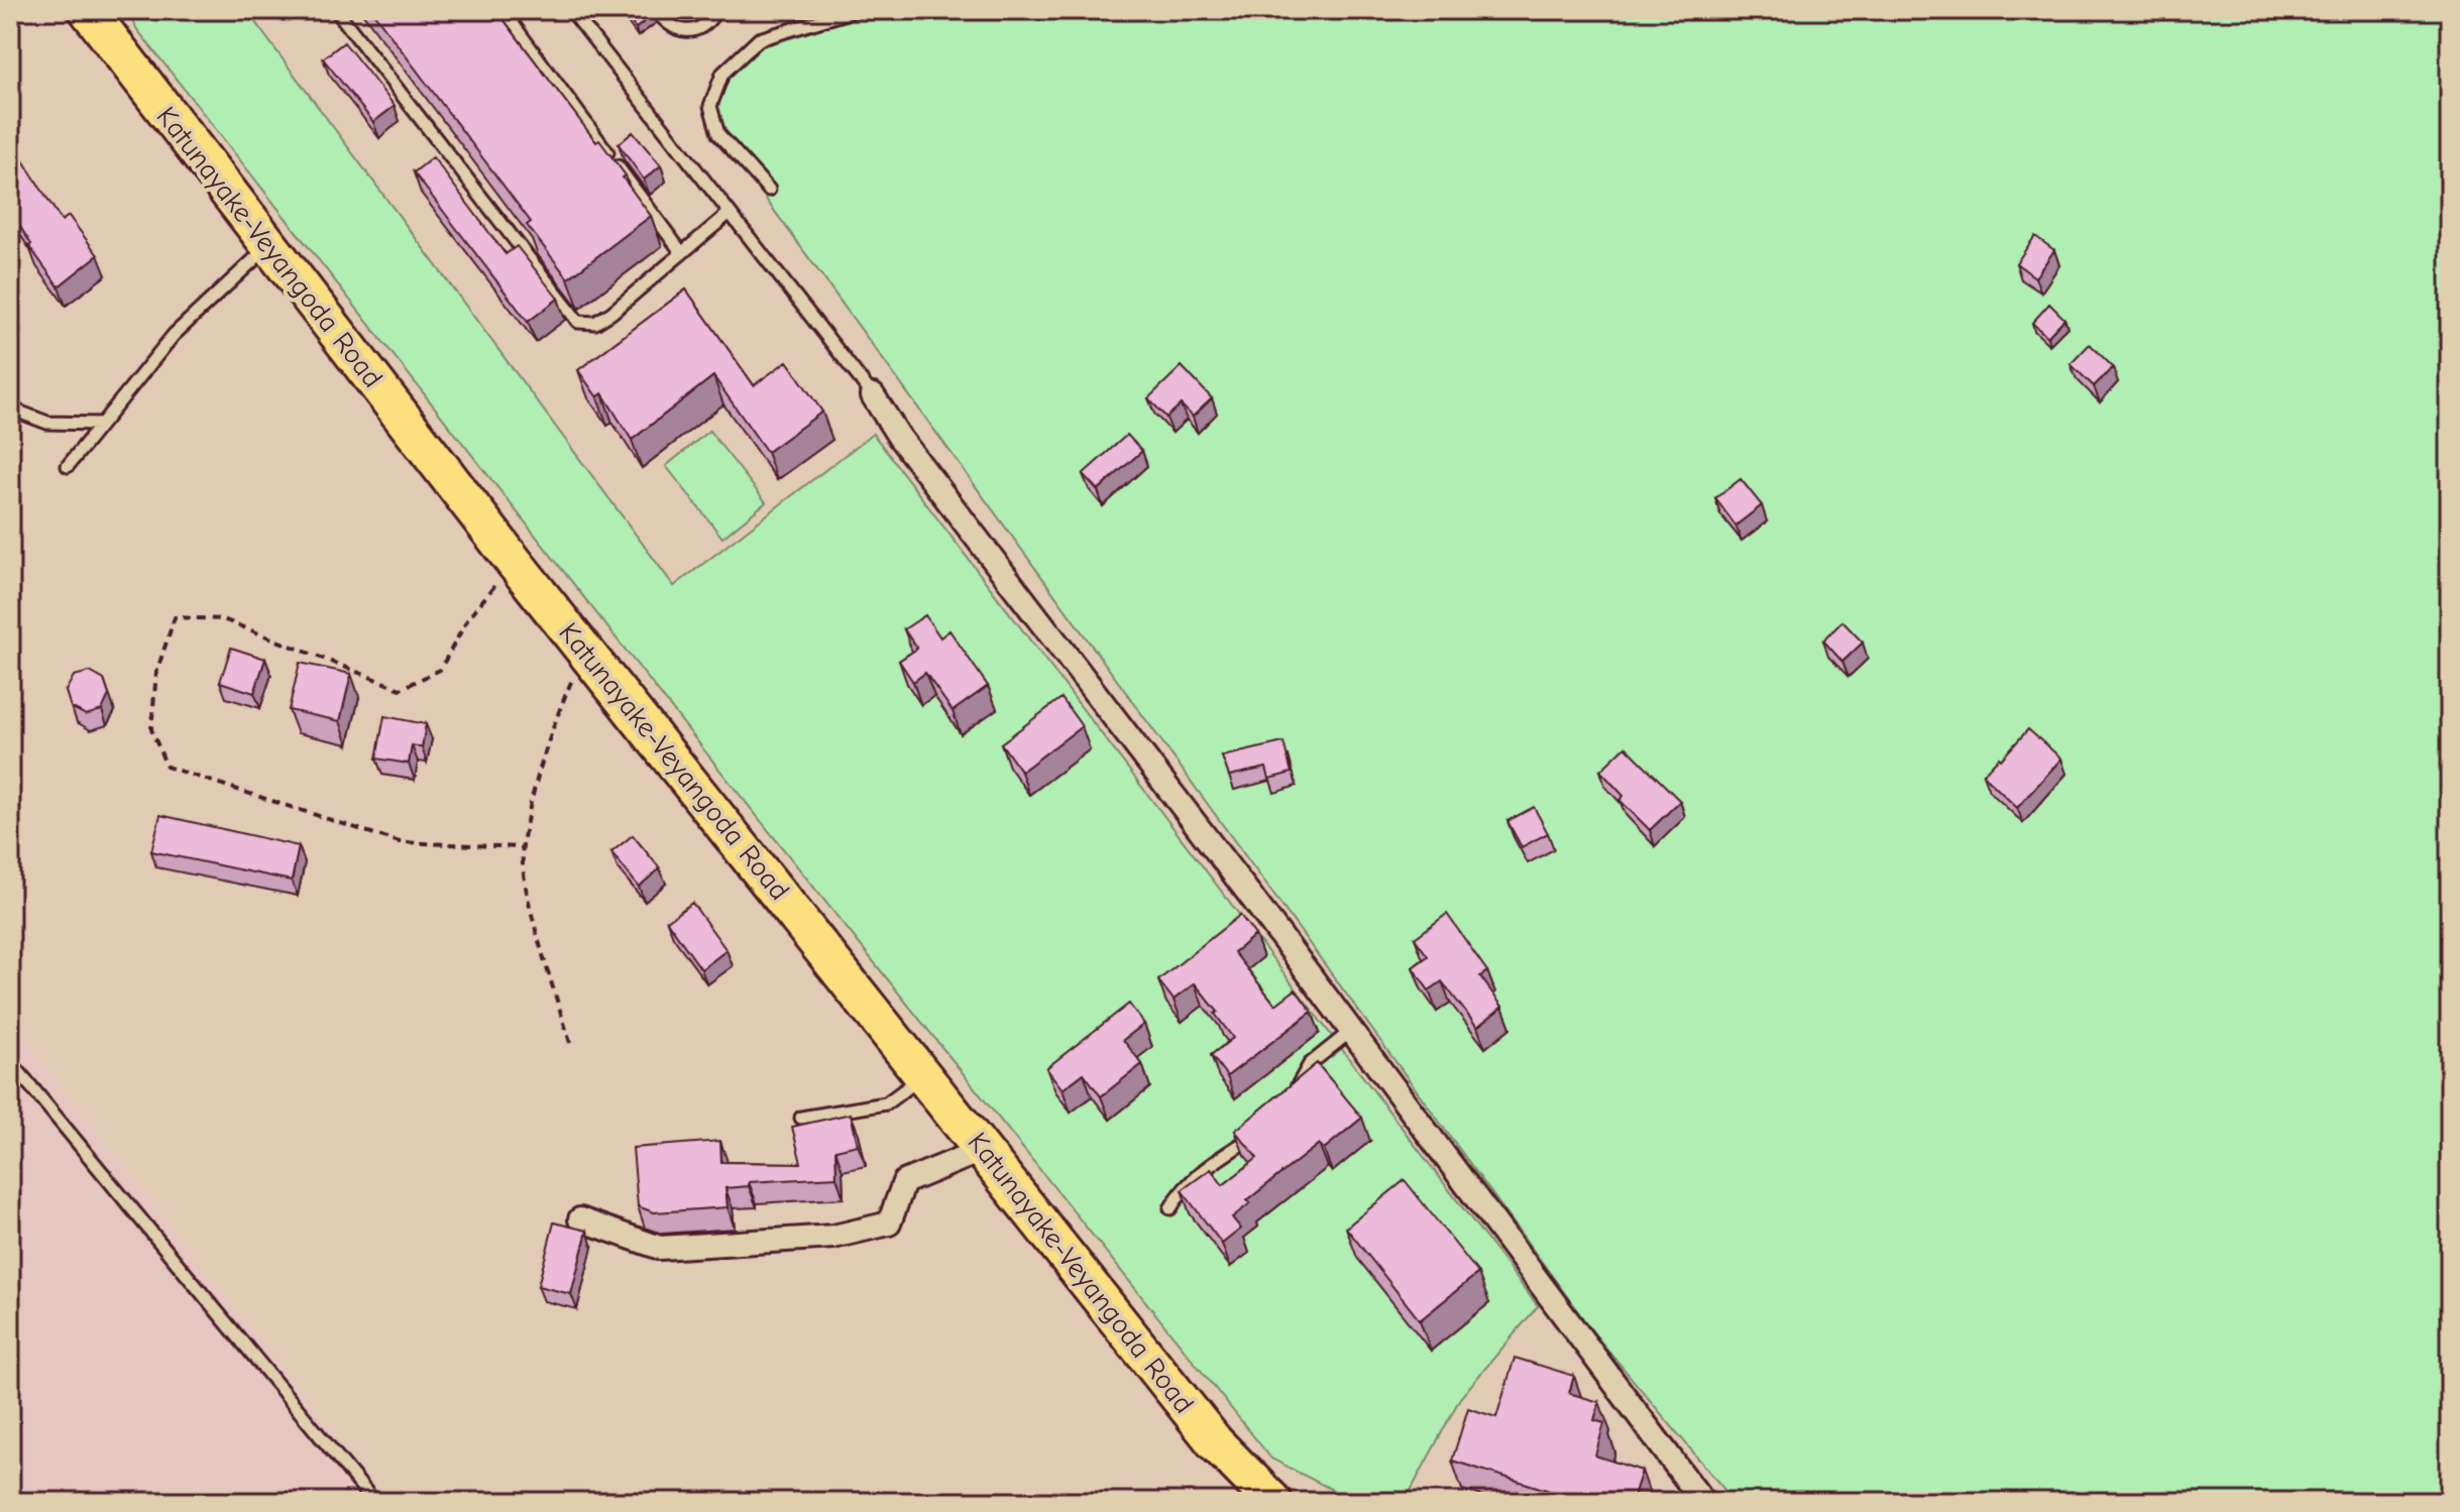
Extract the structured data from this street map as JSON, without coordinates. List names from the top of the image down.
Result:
{
  "streets": {
    "main road": ["Katunayake-Veyangoda Road"]
  }
}
